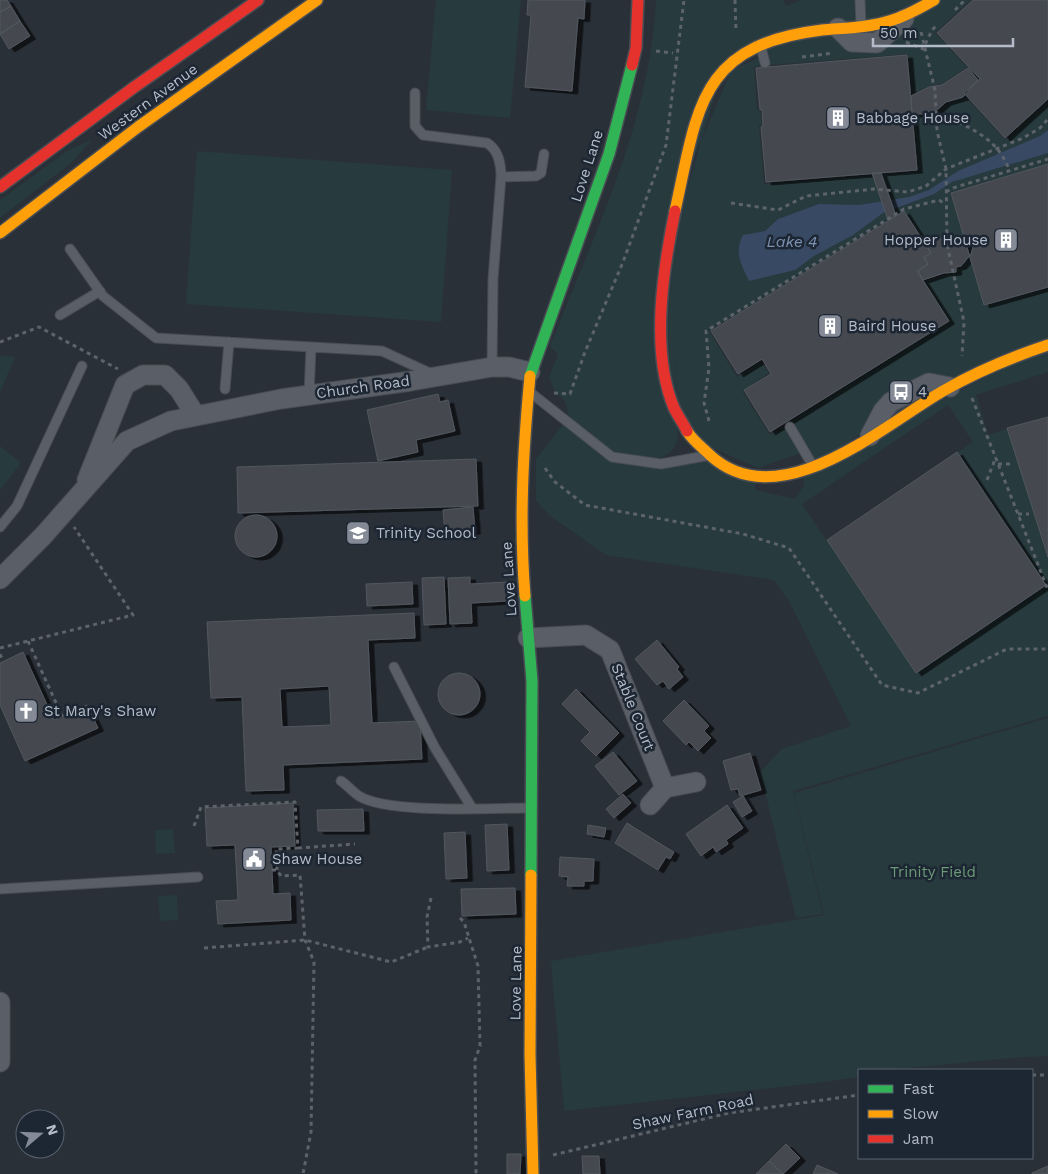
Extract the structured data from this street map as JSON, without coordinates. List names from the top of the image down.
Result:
{
  "streets": {
    "main road": ["Western Avenue", "Love Lane"],
    "street": ["Church Road", "Stable Court"],
    "path": ["Shaw Farm Road"]
  },
  "crossings": [
    ["Love Lane", "Church Road"],
    ["Love Lane", "Stable Court"],
    ["Love Lane", "Shaw Farm Road"]
  ],
  "water": ["Lake 4"],
  "parks": ["Trinity Field"],
  "places": {
    "building": ["Babbage House", "Hopper House", "Baird House"],
    "bus stop": ["4"],
    "school or university": ["Trinity School"],
    "church": ["St Mary's Shaw"],
    "public building": ["Shaw House"]
  },
  "legend": ["Fast", "Slow", "Jam"],
  "scale_bar": "50 m",
  "north": "right"
}
